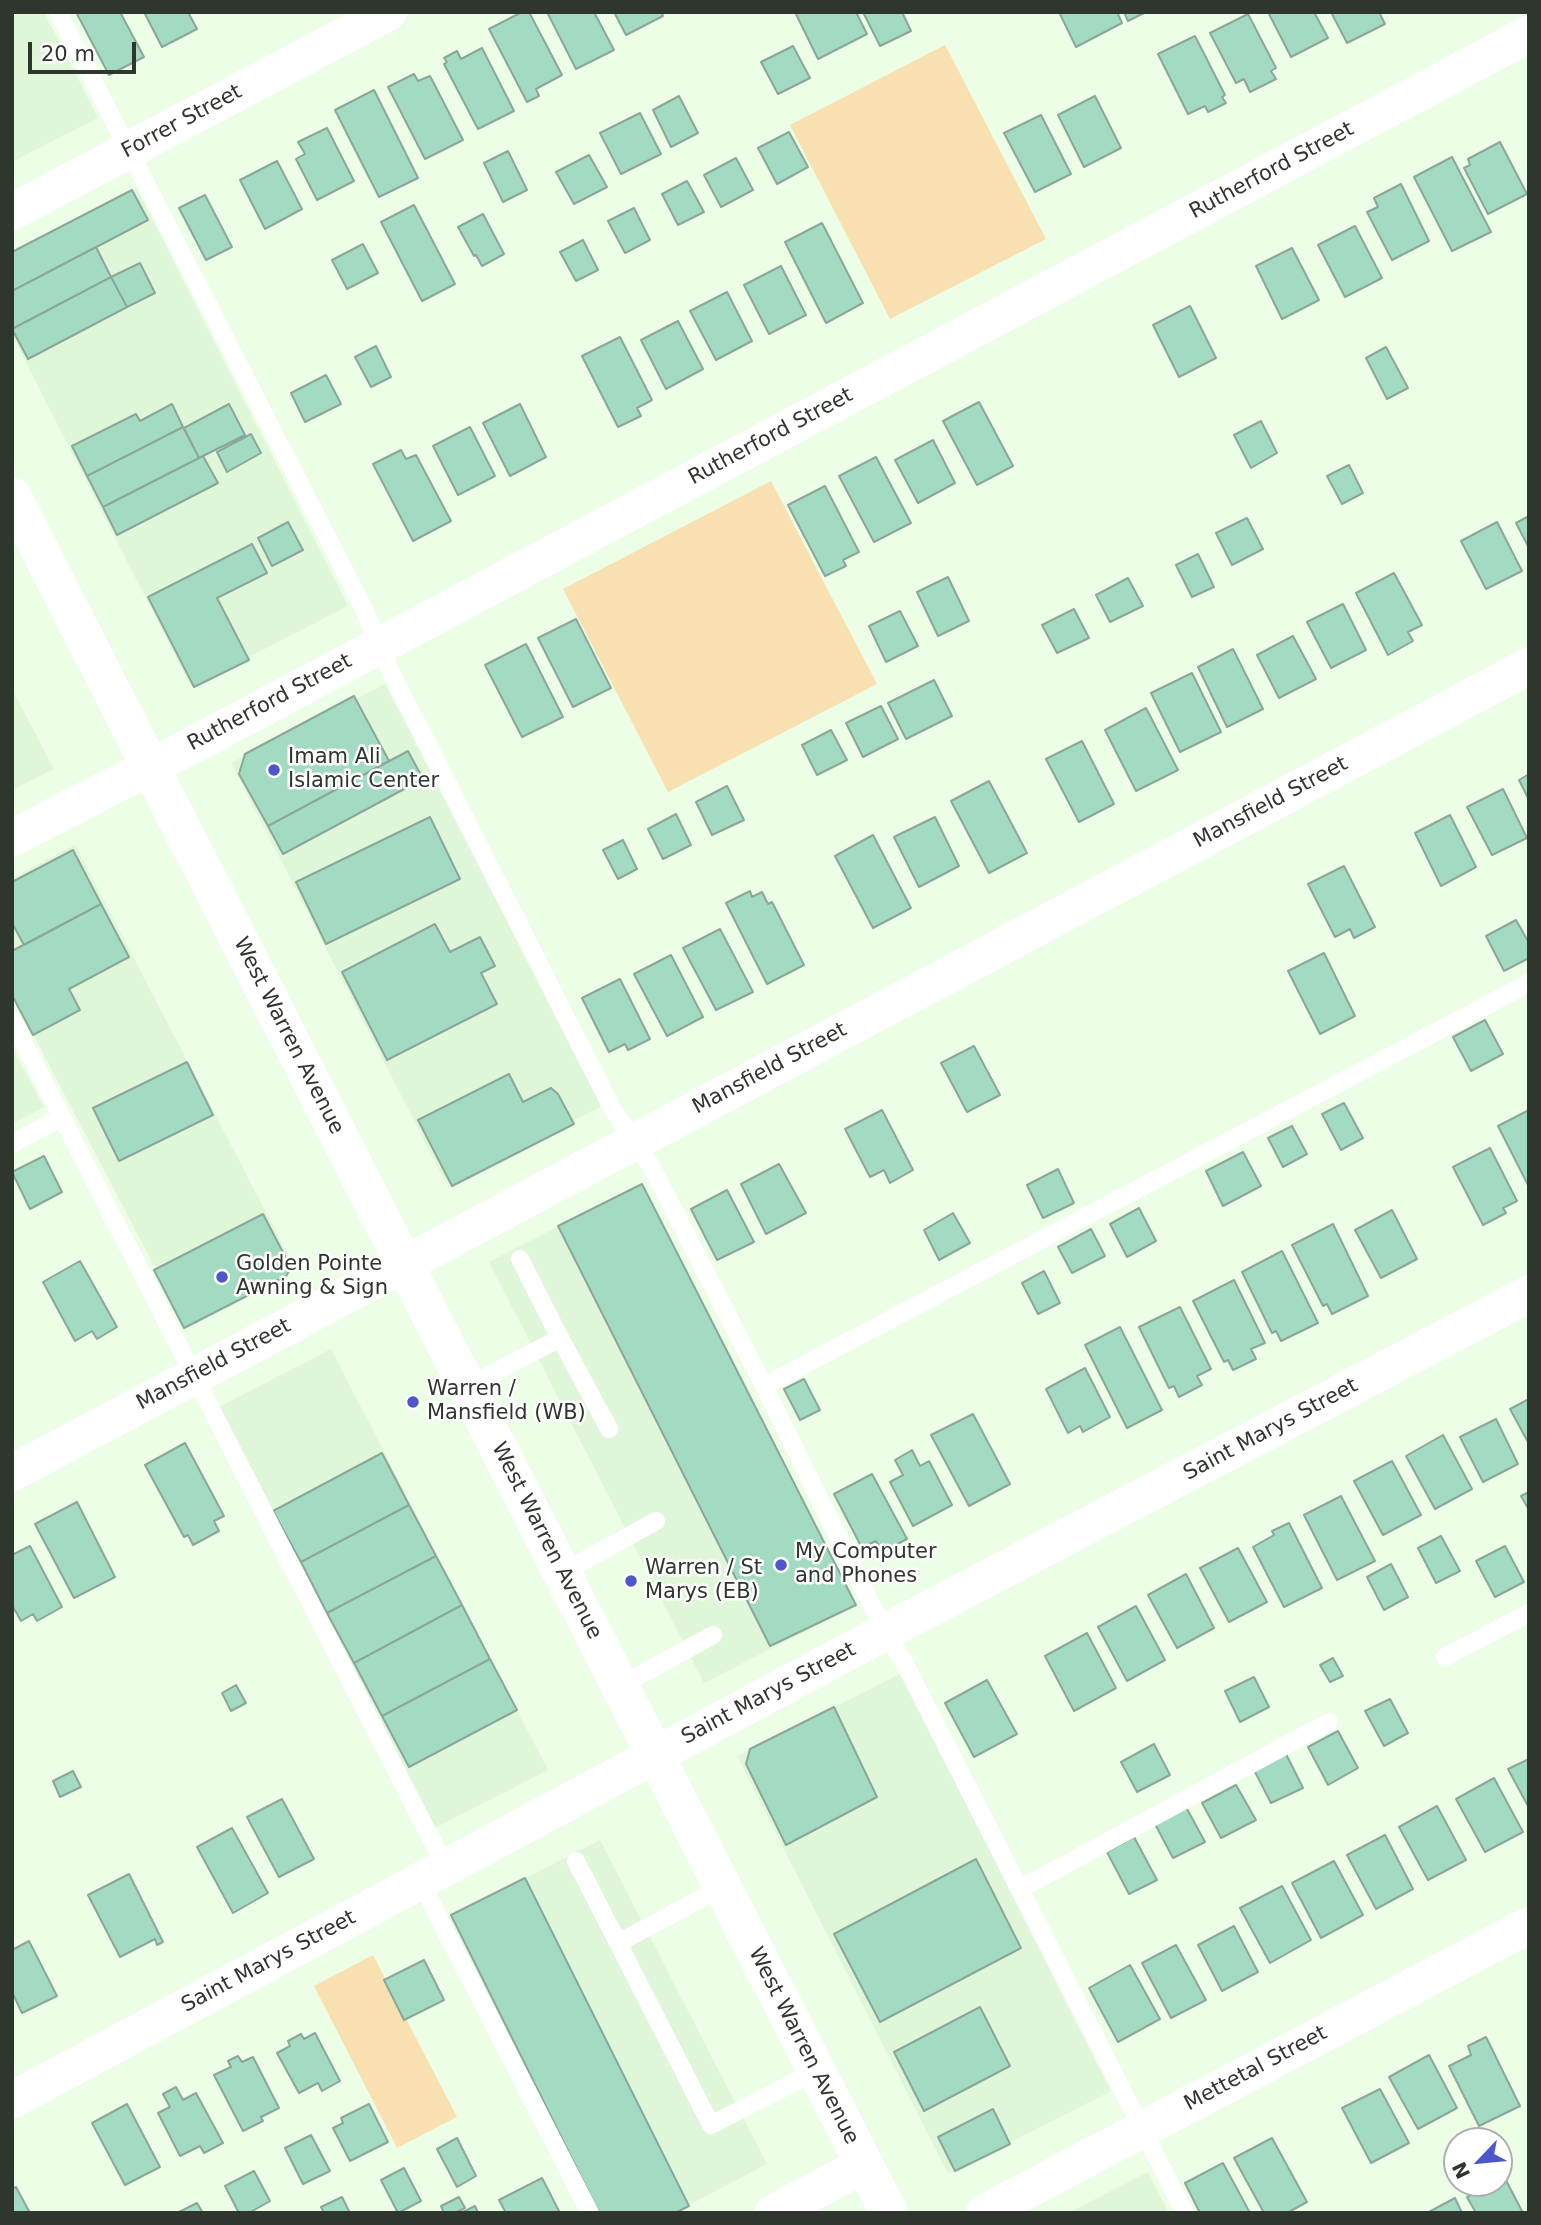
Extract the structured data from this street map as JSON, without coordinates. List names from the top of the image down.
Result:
{
  "streets": {
    "main road": ["West Warren Avenue"],
    "street": [
      "Forrer Street",
      "Rutherford Street",
      "Mansfield Street",
      "Saint Marys Street",
      "Mettetal Street"
    ]
  },
  "crossings": [
    ["Rutherford Street", "West Warren Avenue"],
    ["Mansfield Street", "West Warren Avenue"],
    ["West Warren Avenue", "Saint Marys Street"]
  ],
  "places": [
    "Imam Ali Islamic Center",
    "Golden Pointe Awning & Sign",
    "Warren / Mansfield (WB)",
    "My Computer and Phones",
    "Warren / St Marys (EB)"
  ],
  "scale_bar": "20 m",
  "north": "bottom left"
}
